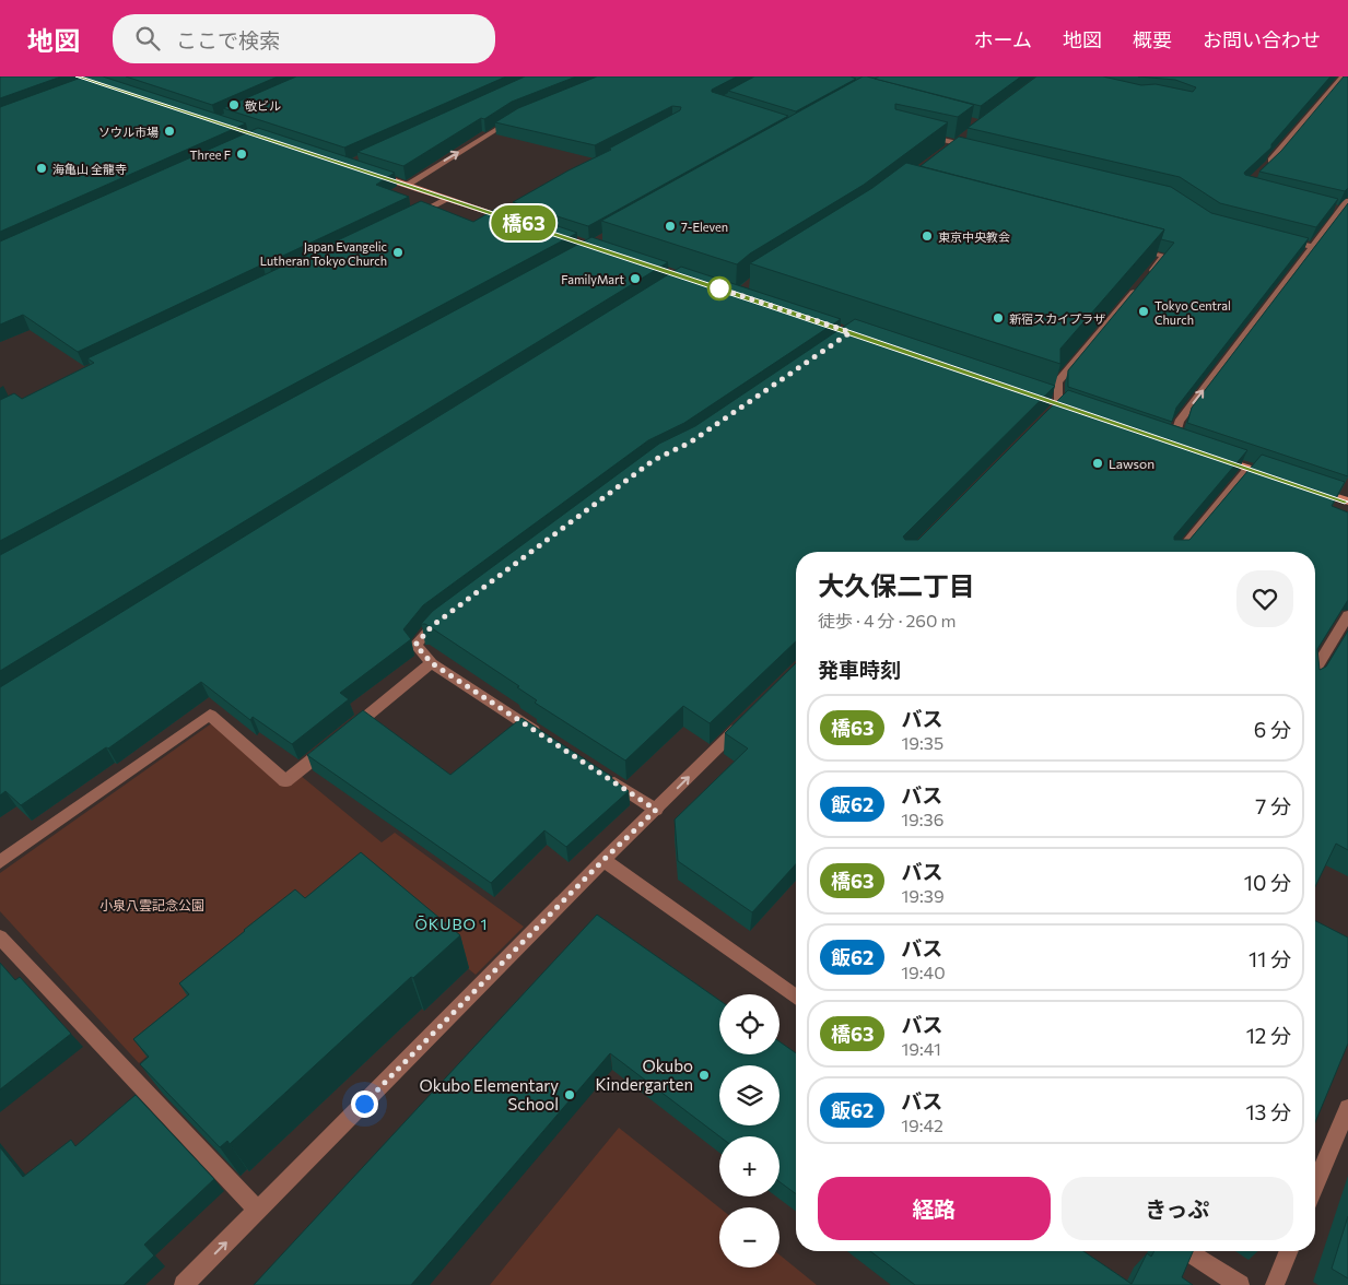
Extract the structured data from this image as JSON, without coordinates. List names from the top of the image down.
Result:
{
  "districts": ["ŌKUBO 1"],
  "parks": ["小泉八雲記念公園"],
  "places": [
    "敬ビル",
    "ソウル市場",
    "Three F",
    "海亀山 全龍寺",
    "7-Eleven",
    "東京中央教会",
    "Japan Evangelic Lutheran Tokyo Church",
    "FamilyMart",
    "Tokyo Central Church",
    "新宿スカイプラザ",
    "Lawson",
    "Okubo Kindergarten",
    "Okubo Elementary School"
  ],
  "lines": ["bus line 橋63"],
  "page": {
    "header": "地図",
    "search": "ここで検索",
    "nav": [
      "ホーム",
      "地図",
      "概要",
      "お問い合わせ"
    ],
    "on_map": "橋63",
    "heading": [
      ["大久保二丁目", "徒歩 · 4 分 · 260 m"],
      "発車時刻"
    ],
    "list": [
      {
        "mark": "橋63",
        "name": "バス",
        "note": "19:35",
        "value": "6 分"
      },
      {
        "mark": "飯62",
        "name": "バス",
        "note": "19:36",
        "value": "7 分"
      },
      {
        "mark": "橋63",
        "name": "バス",
        "note": "19:39",
        "value": "10 分"
      },
      {
        "mark": "飯62",
        "name": "バス",
        "note": "19:40",
        "value": "11 分"
      },
      {
        "mark": "橋63",
        "name": "バス",
        "note": "19:41",
        "value": "12 分"
      },
      {
        "mark": "飯62",
        "name": "バス",
        "note": "19:42",
        "value": "13 分"
      }
    ],
    "map_buttons": ["+", "−"],
    "buttons": ["経路", "きっぷ"]
  }
}
